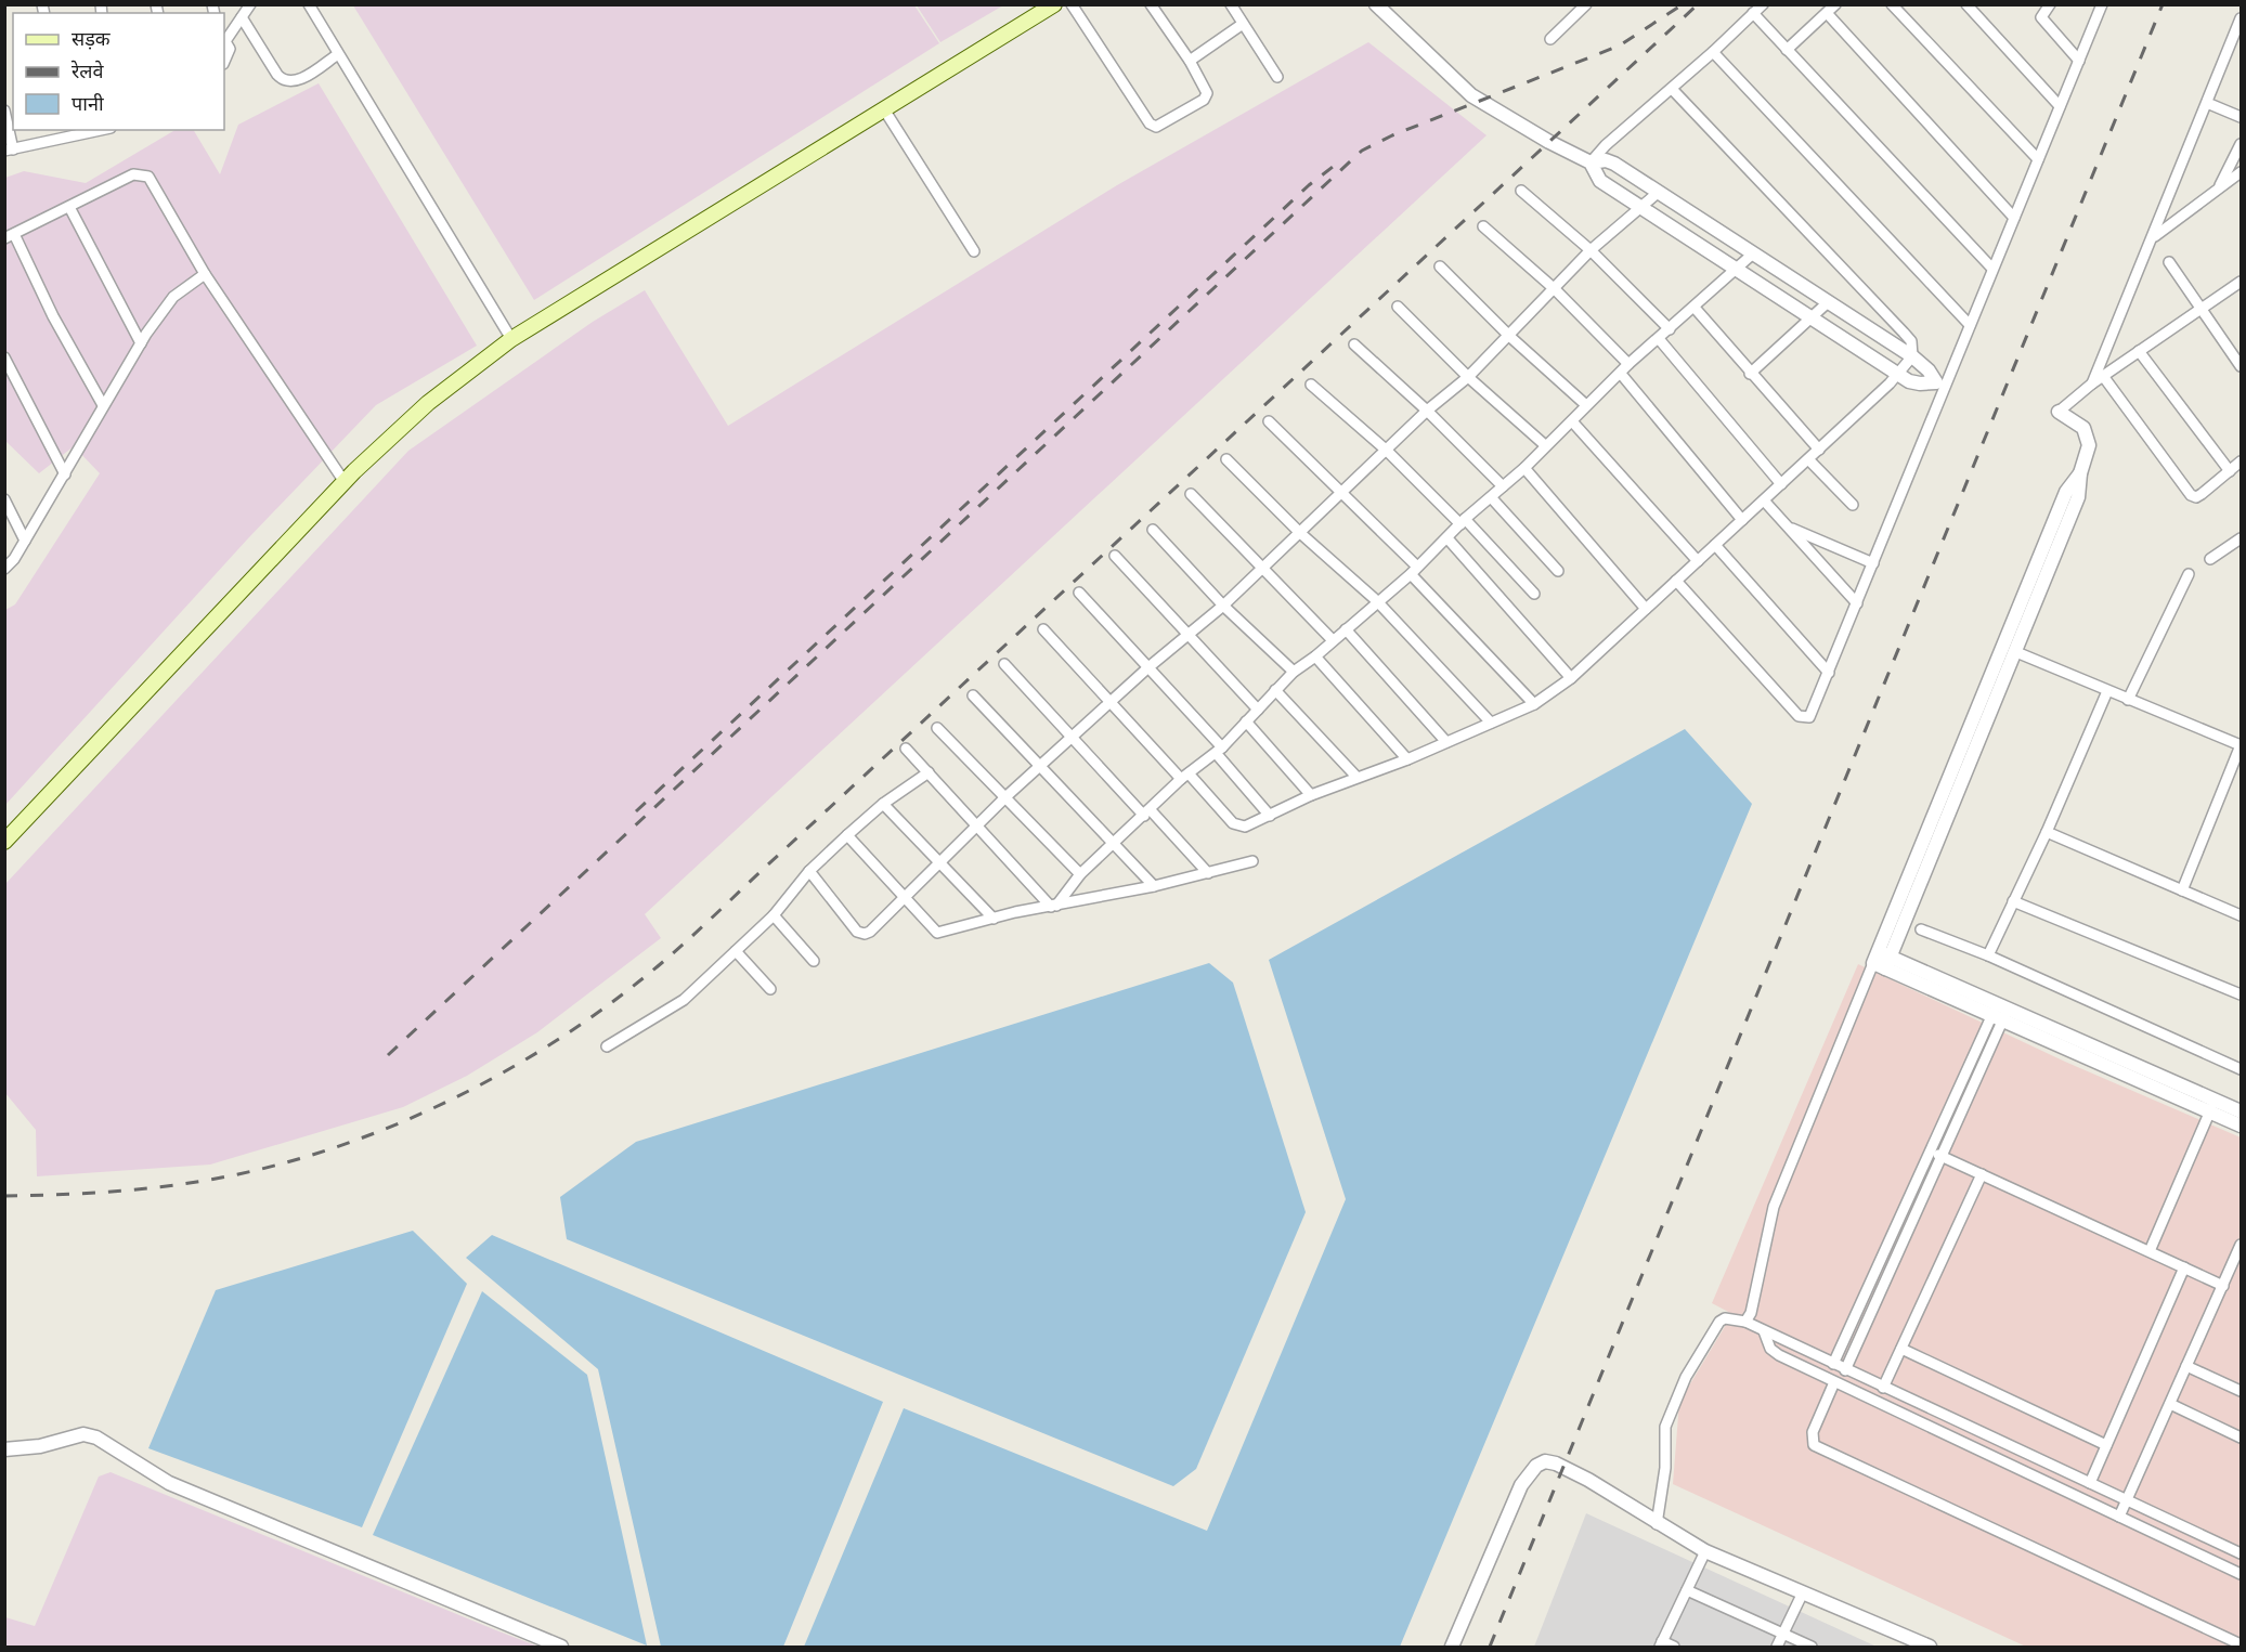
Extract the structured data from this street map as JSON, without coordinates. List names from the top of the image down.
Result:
{
  "legend": ["सड़क", "रेलवे", "पानी"]
}
